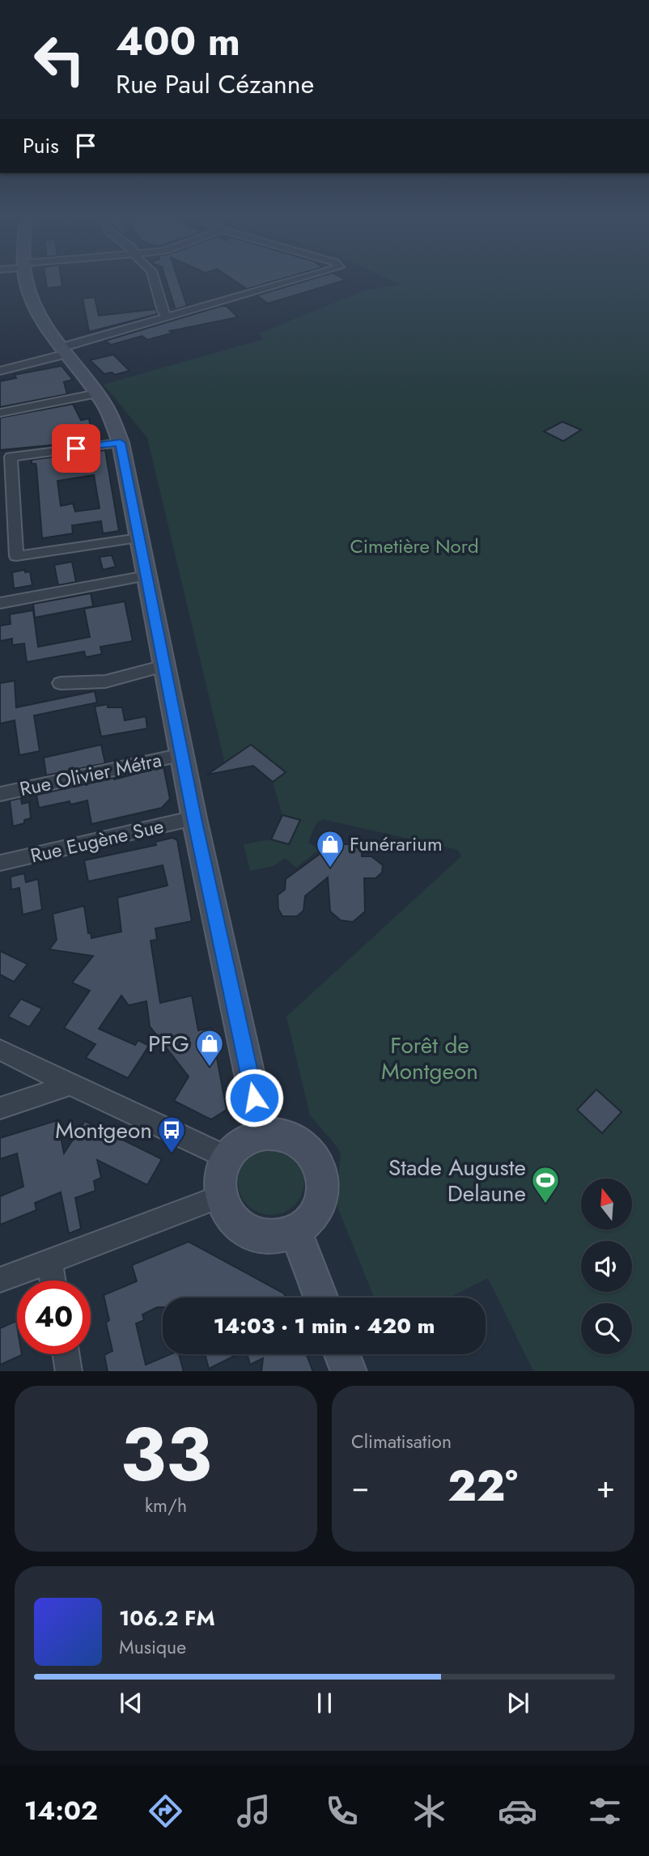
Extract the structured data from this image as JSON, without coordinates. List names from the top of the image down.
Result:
{
  "streets": {
    "street": ["Rue Olivier Métra", "Rue Eugène Sue"]
  },
  "parks": ["Cimetière Nord", "Forêt de Montgeon"],
  "places": {
    "shop": ["Funérarium", "PFG"],
    "bus stop": ["Montgeon"],
    "sports": ["Stade Auguste Delaune"]
  },
  "north": "top",
  "page": {
    "turn": ["400 m", "Rue Paul Cézanne"],
    "then": "Puis",
    "limit": "40",
    "trip": "14:03 · 1 min · 420 m",
    "tile": [
      ["33", "km/h"],
      "Climatisation"
    ],
    "heat": ["−", "22°", "+"],
    "song": ["106.2 FM", "Musique"],
    "tabs": "14:02"
  }
}
